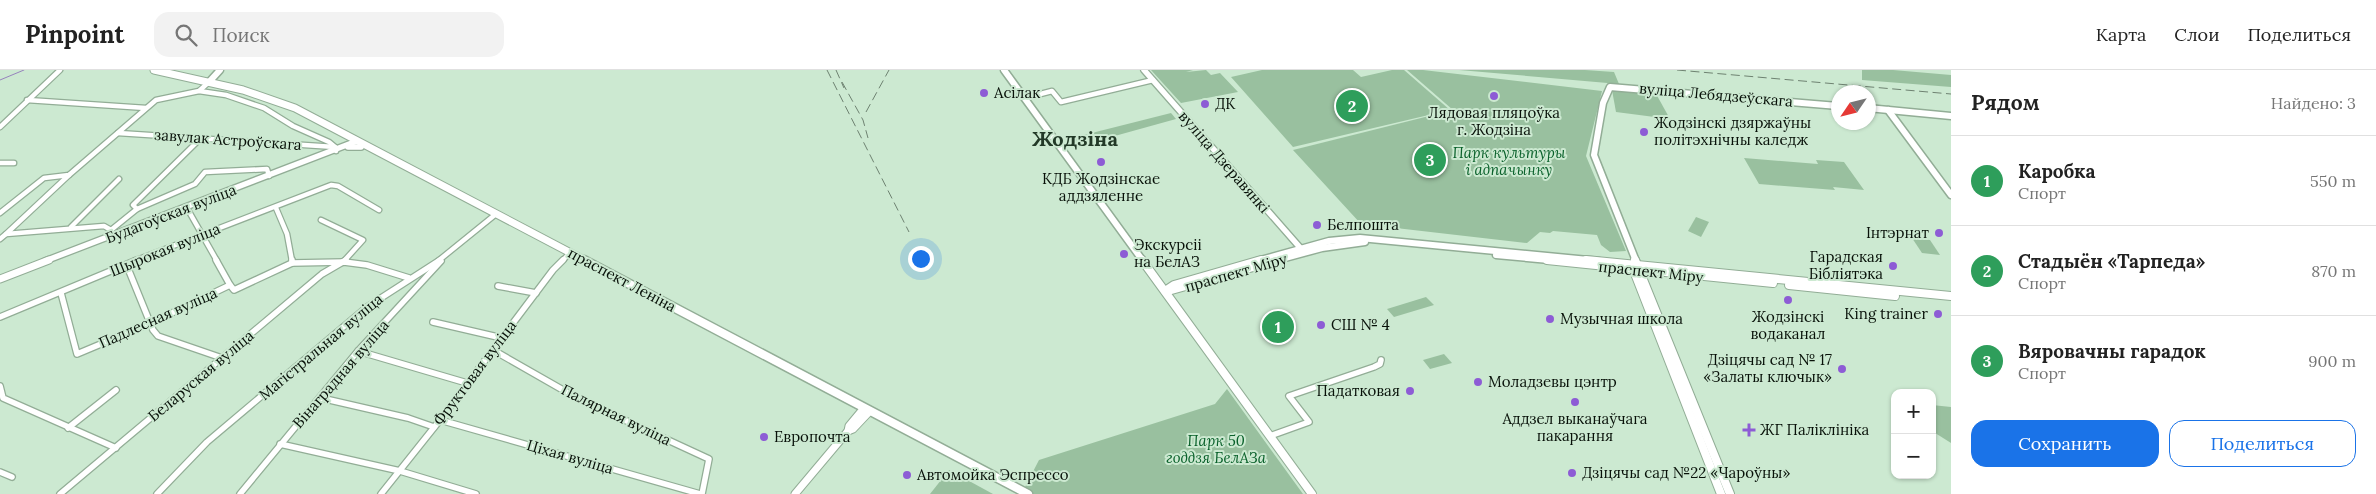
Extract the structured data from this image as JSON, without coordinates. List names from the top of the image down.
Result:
{
  "streets": {
    "main road": ["вуліца Лебядзеўскага", "праспект Міру", "праспект Леніна"],
    "street": [
      "завулак Астроўскага",
      "вуліца Дзеравянкі",
      "Будагоўская вуліца",
      "Шырокая вуліца",
      "Падлесная вуліца",
      "Магістральная вуліца",
      "Фруктовая вуліца",
      "Вінаградная вуліца",
      "Беларуская вуліца",
      "Палярная вуліца",
      "Ціхая вуліца"
    ]
  },
  "crossings": [
    ["вуліца Лебядзеўскага", "праспект Міру"],
    ["завулак Астроўскага", "Будагоўская вуліца"],
    ["вуліца Дзеравянкі", "праспект Міру"],
    ["Будагоўская вуліца", "праспект Леніна"],
    ["Шырокая вуліца", "Падлесная вуліца"],
    ["праспект Леніна", "Магістральная вуліца"],
    ["праспект Леніна", "Фруктовая вуліца"],
    ["Падлесная вуліца", "Магістральная вуліца"],
    ["Падлесная вуліца", "Беларуская вуліца"],
    ["Магістральная вуліца", "Вінаградная вуліца"],
    ["Фруктовая вуліца", "Палярная вуліца"],
    ["Фруктовая вуліца", "Ціхая вуліца"],
    ["Палярная вуліца", "Ціхая вуліца"]
  ],
  "districts": ["Жодзіна"],
  "parks": ["Парк культуры і адпачынку", "Парк 50 годдзя БелАЗа"],
  "places": {
    "other": [
      "Асілак",
      "Лядовая пляцоўка г. Жодзіна",
      "ДК",
      "Жодзінскі дзяржаўны політэхнічны каледж",
      "КДБ Жодзінскае аддзяленне",
      "Белпошта",
      "Інтэрнат",
      "Экскурсіі на БелАЗ",
      "Гарадская Бібліятэка",
      "Жодзінскі водаканал",
      "King trainer",
      "Музычная школа",
      "СШ № 4",
      "Дзіцячы сад № 17 «Залаты ключык»",
      "Моладзевы цэнтр",
      "Падатковая",
      "Аддзел выканаўчага пакарання",
      "Европочта",
      "Дзіцячы сад №22 «Чароўны»",
      "Автомойка Эспрессо"
    ],
    "health": ["ЖГ Паліклініка"]
  },
  "north": "bottom left",
  "page": {
    "header": "Pinpoint",
    "search": "Поиск",
    "nav": ["Карта", "Слои", "Поделиться"],
    "heading": ["Рядом", "Найдено: 3"],
    "pins": ["2", "3", "1"],
    "list": [
      {
        "mark": "1",
        "name": "Каробка",
        "note": "Спорт",
        "value": "550 m"
      },
      {
        "mark": "2",
        "name": "Стадыён «Тарпеда»",
        "note": "Спорт",
        "value": "870 m"
      },
      {
        "mark": "3",
        "name": "Вяровачны гарадок",
        "note": "Спорт",
        "value": "900 m"
      }
    ],
    "map_buttons": ["+", "−"],
    "buttons": ["Сохранить", "Поделиться"]
  }
}
